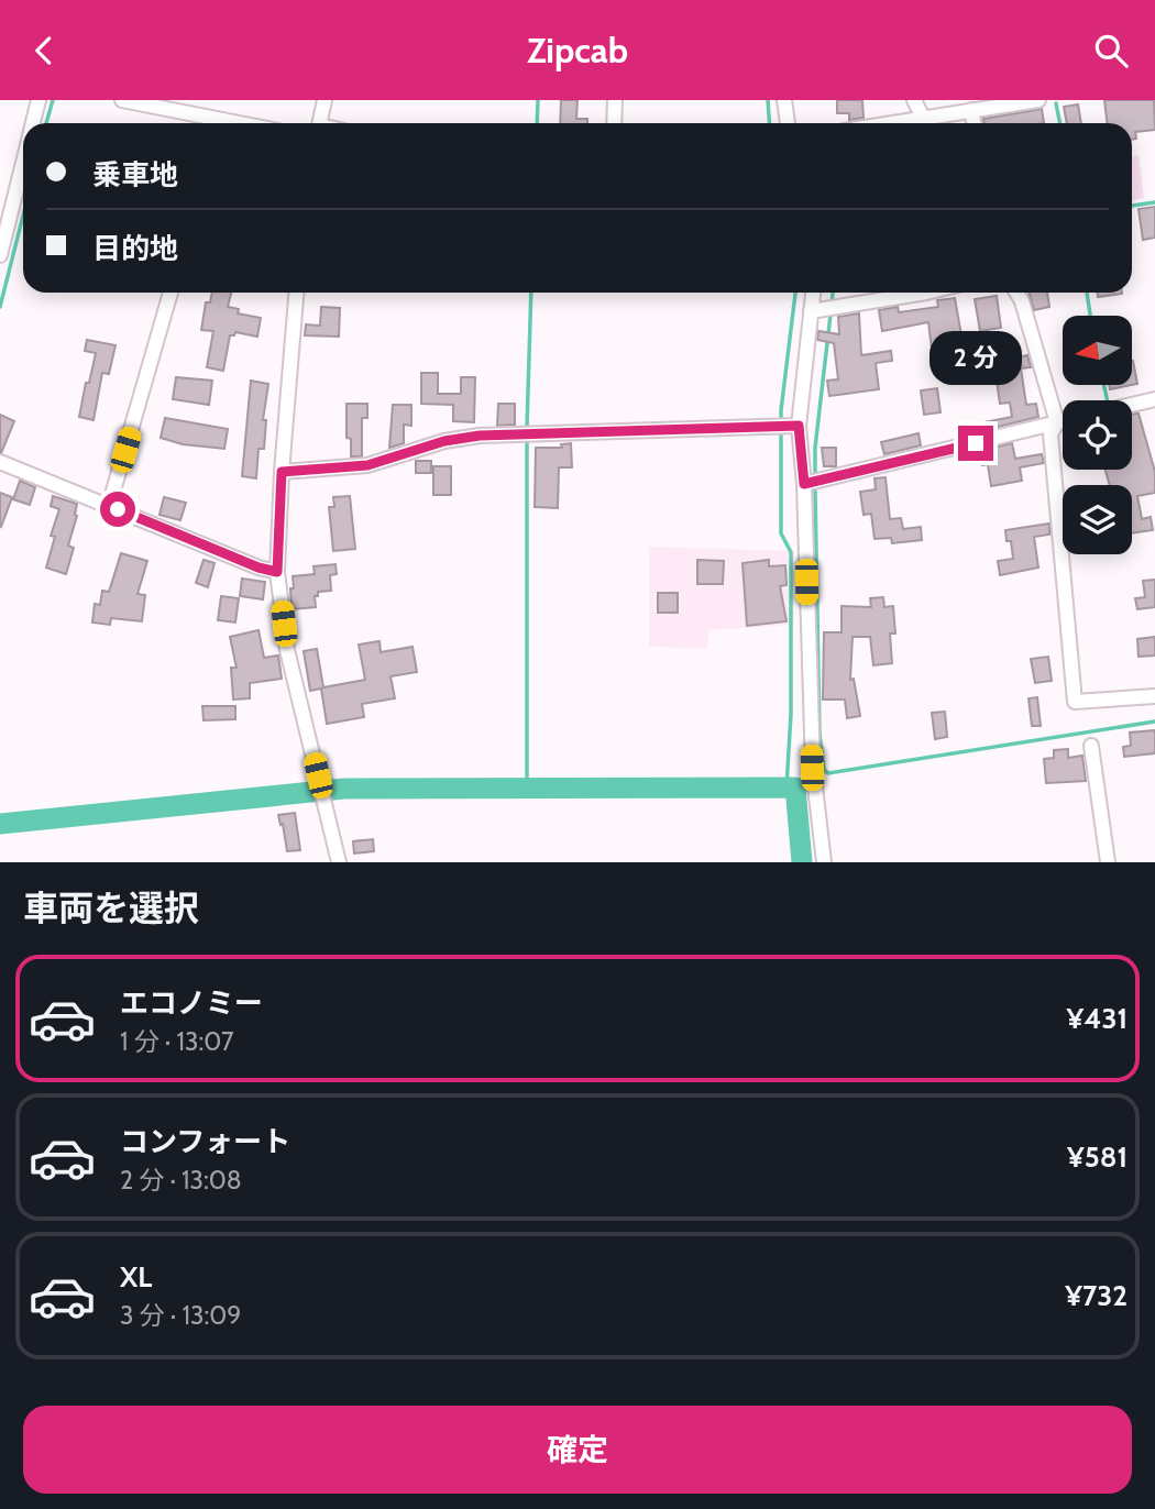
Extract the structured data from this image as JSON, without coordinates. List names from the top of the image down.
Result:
{
  "north": "left",
  "page": {
    "header": "Zipcab",
    "banner": ["乗車地", "目的地"],
    "bubble": "2 分",
    "heading": "車両を選択",
    "list": [
      {
        "name": "エコノミー",
        "note": "1 分 · 13:07",
        "value": "¥431"
      },
      {
        "name": "コンフォート",
        "note": "2 分 · 13:08",
        "value": "¥581"
      },
      {
        "name": "XL",
        "note": "3 分 · 13:09",
        "value": "¥732"
      }
    ],
    "buttons": "確定"
  }
}
